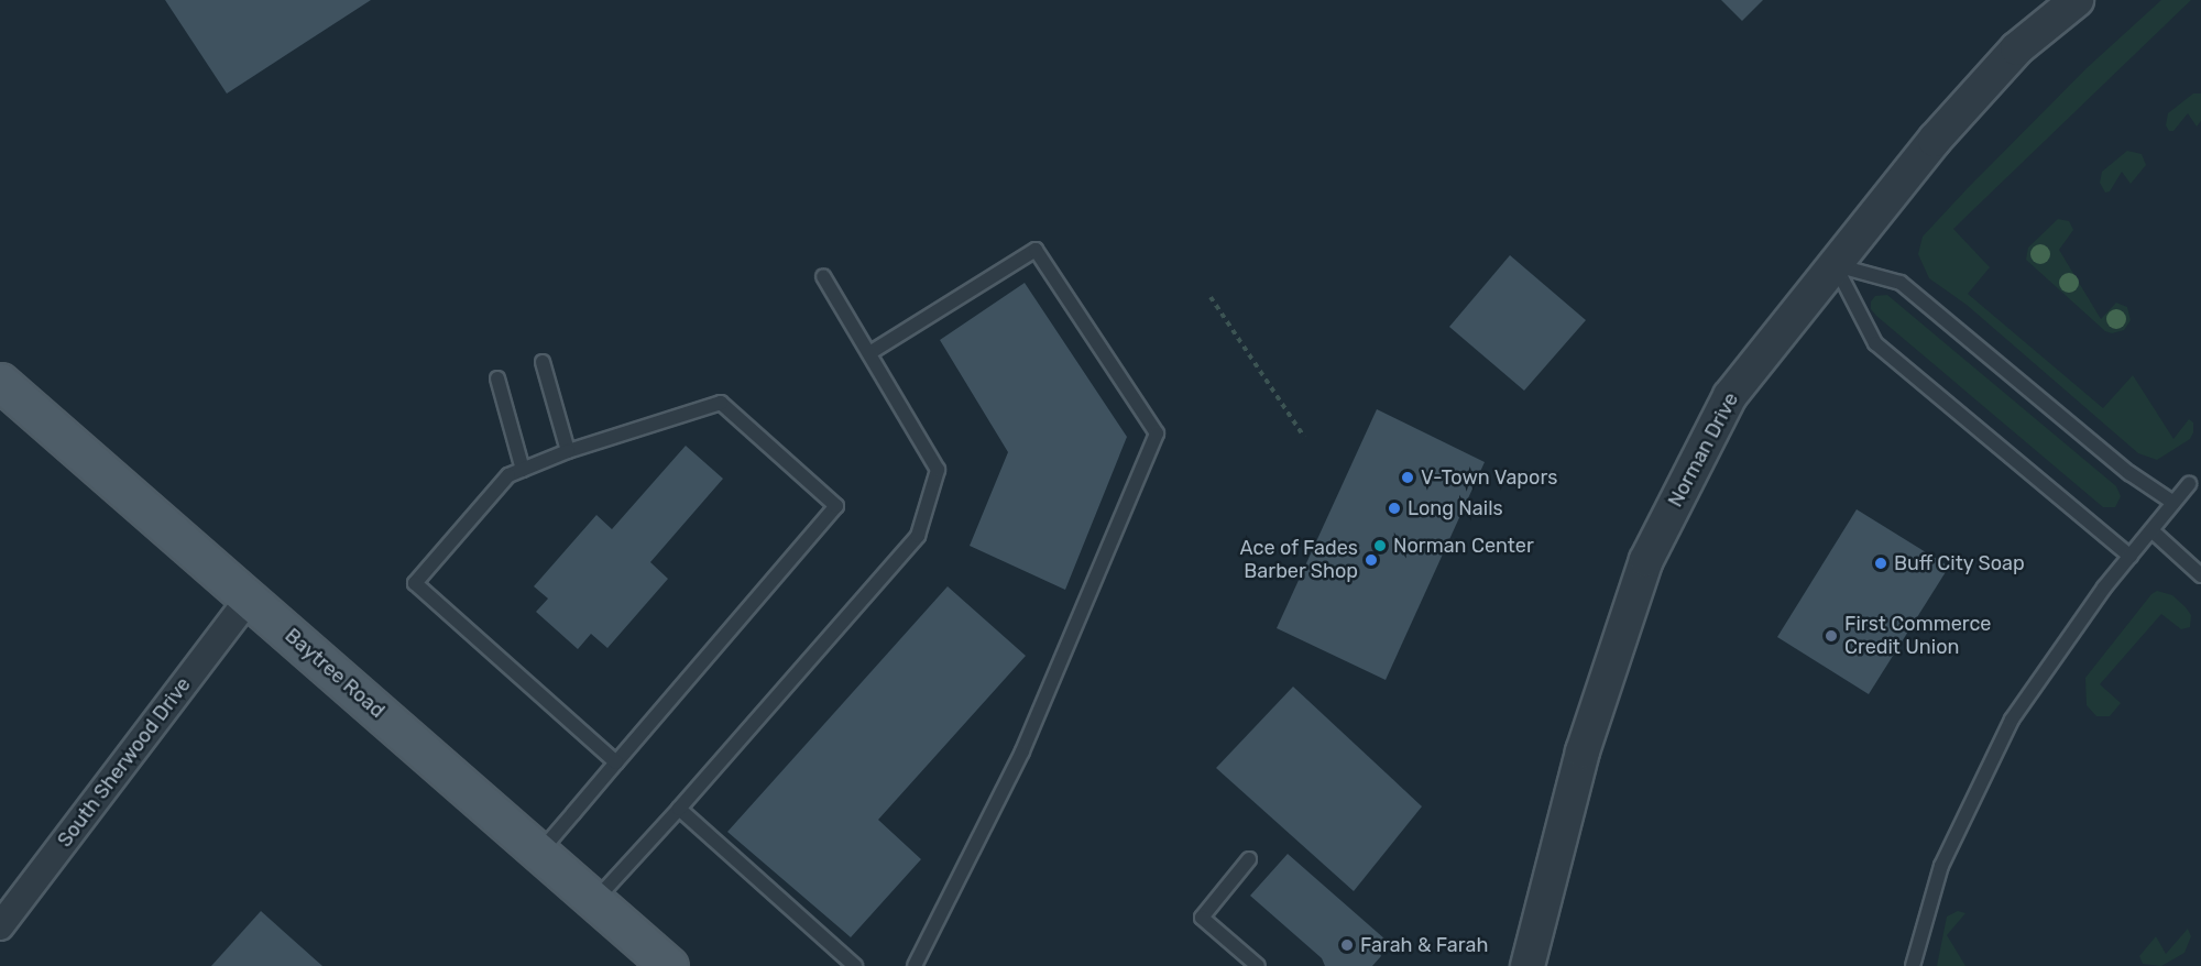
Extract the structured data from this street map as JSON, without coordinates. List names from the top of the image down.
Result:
{
  "streets": {
    "main road": ["Baytree Road"],
    "street": ["Norman Drive", "South Sherwood Drive"]
  },
  "crossings": [
    ["Baytree Road", "South Sherwood Drive"]
  ],
  "places": [
    "V-Town Vapors",
    "Long Nails",
    "Norman Center",
    "Ace of Fades Barber Shop",
    "Buff City Soap",
    "First Commerce Credit Union",
    "Farah & Farah"
  ]
}
